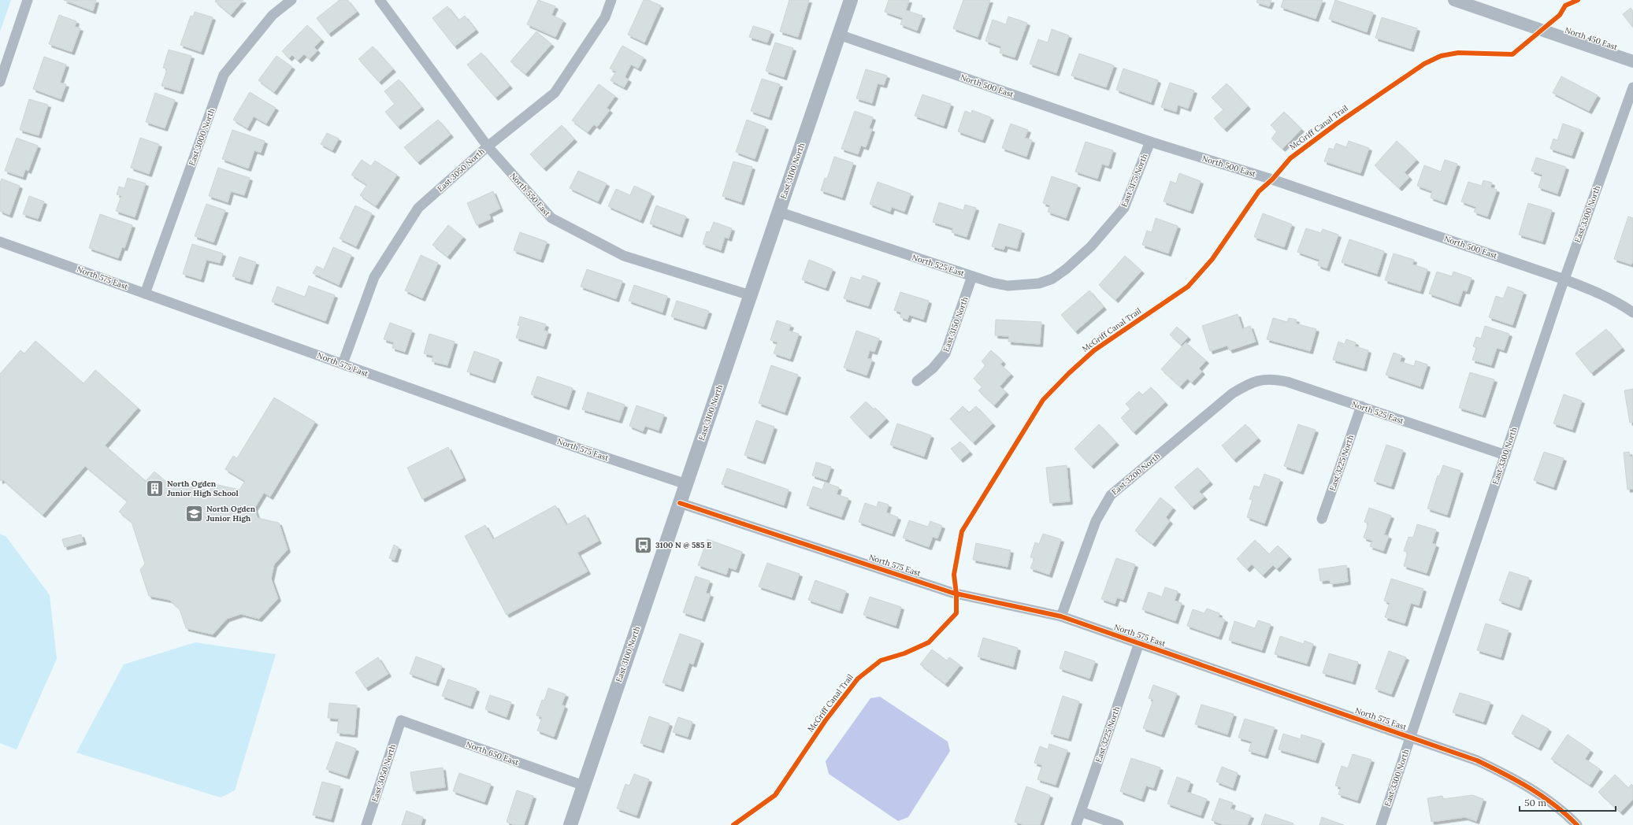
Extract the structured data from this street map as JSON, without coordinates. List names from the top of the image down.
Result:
{
  "streets": {
    "main road": ["East 3100 North"],
    "street": [
      "North 450 East",
      "North 500 East",
      "East 3000 North",
      "East 3050 North",
      "East 3175 North",
      "North 550 East",
      "East 3300 North",
      "North 525 East",
      "North 575 East",
      "East 3150 North",
      "East 3225 North",
      "East 3200 North",
      "North 650 East"
    ],
    "cycle path": ["McGriff Canal Trail"]
  },
  "crossings": [
    ["North 500 East", "East 3100 North"],
    ["North 500 East", "East 3175 North"],
    ["North 500 East", "East 3300 North"],
    ["East 3000 North", "North 575 East"],
    ["East 3050 North", "North 550 East"],
    ["East 3050 North", "North 575 East"],
    ["East 3050 North", "North 650 East"],
    ["East 3100 North", "North 550 East"],
    ["East 3100 North", "North 525 East"],
    ["East 3100 North", "North 575 East"],
    ["East 3100 North", "North 650 East"],
    ["East 3175 North", "North 525 East"],
    ["East 3300 North", "North 525 East"],
    ["East 3300 North", "North 575 East"],
    ["North 525 East", "East 3150 North"],
    ["North 525 East", "East 3225 North"],
    ["North 525 East", "East 3200 North"],
    ["North 575 East", "East 3225 North"],
    ["North 575 East", "East 3200 North"]
  ],
  "places": {
    "building": ["North Ogden Junior High School"],
    "school or university": ["North Ogden Junior High"],
    "bus stop": ["3100 N @ 585 E"]
  },
  "scale_bar": "50 m"
}
